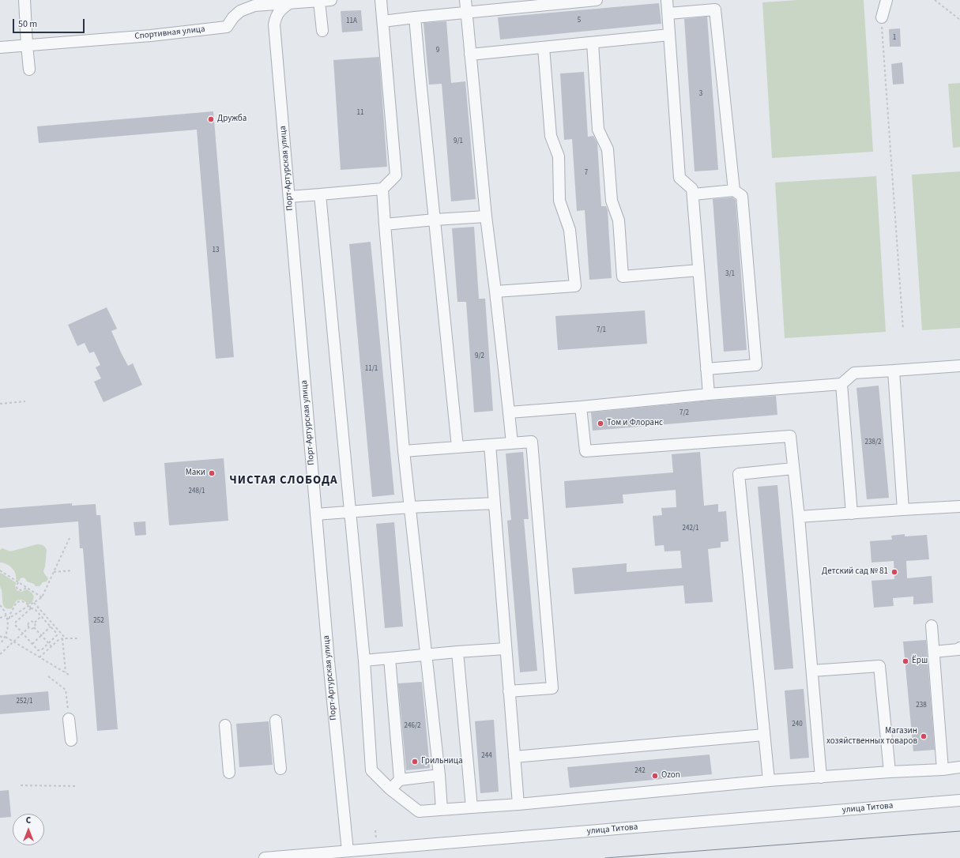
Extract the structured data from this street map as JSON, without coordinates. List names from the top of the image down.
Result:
{
  "streets": {
    "street": ["Спортивная улица", "Порт-Артурская улица", "улица Титова"]
  },
  "crossings": [
    ["Спортивная улица", "Порт-Артурская улица"],
    ["Порт-Артурская улица", "улица Титова"]
  ],
  "districts": ["ЧИСТАЯ СЛОБОДА"],
  "places": [
    "Дружба",
    "Том и Флоранс",
    "Маки",
    "Детский сад № 81",
    "Ёрш",
    "Магазин хозяйственных товаров",
    "Грильница",
    "Ozon"
  ],
  "house_numbers": [
    "5",
    "11А",
    "1",
    "9",
    "3",
    "11",
    "9/1",
    "7",
    "13",
    "3/1",
    "7/1",
    "9/2",
    "11/1",
    "7/2",
    "238/2",
    "248/1",
    "242/1",
    "252",
    "252/1",
    "238",
    "240",
    "246/2",
    "244",
    "242"
  ],
  "scale_bar": "50 m",
  "north": "top"
}
